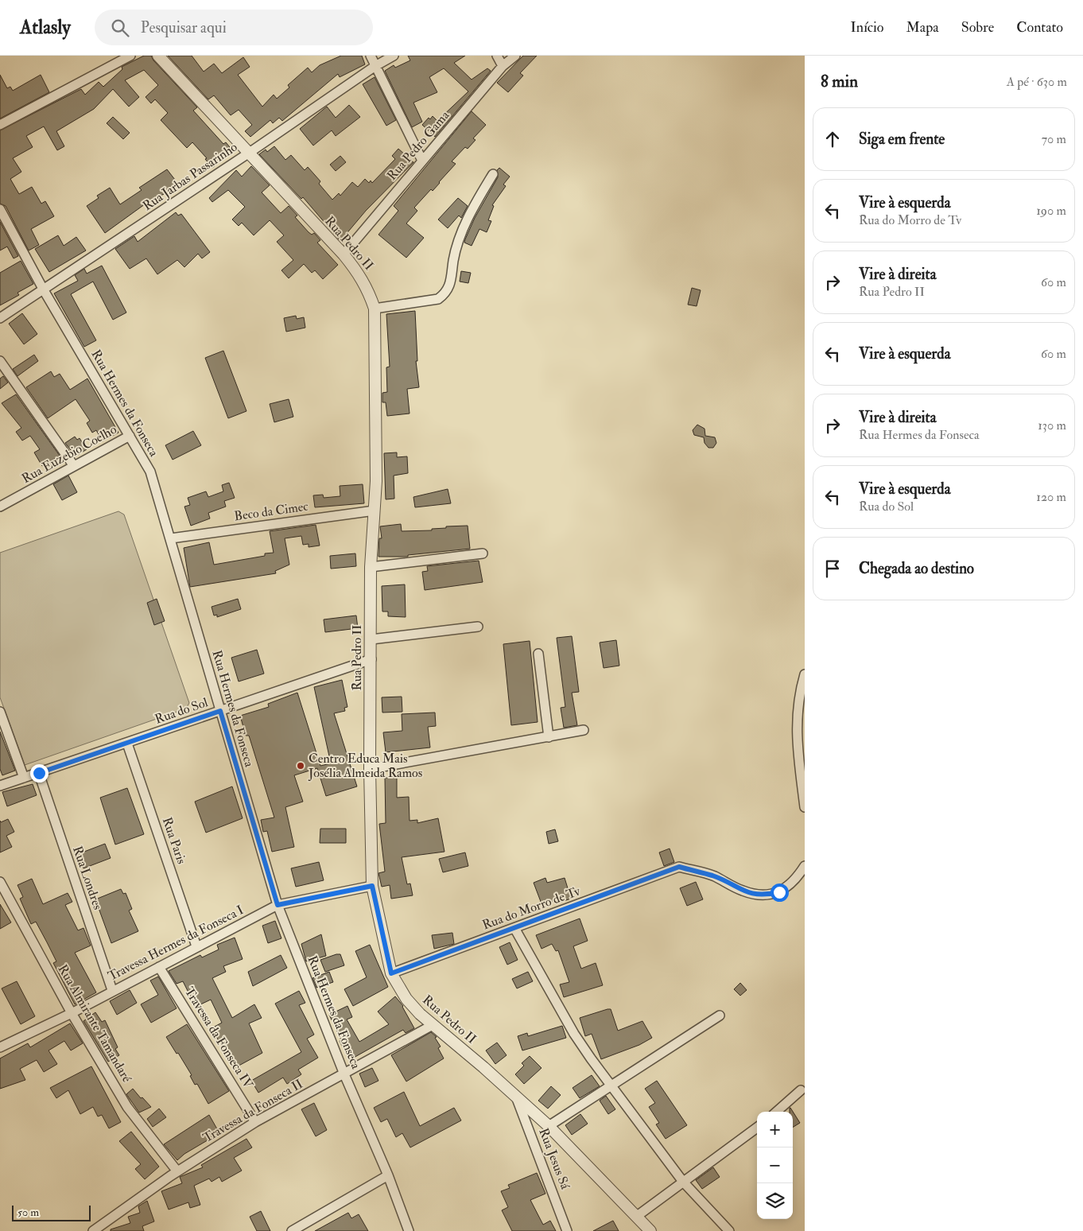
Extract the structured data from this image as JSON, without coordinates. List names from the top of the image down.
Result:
{
  "streets": {
    "street": [
      "Rua Pedro Gama",
      "Rua Jarbas Passarinho",
      "Rua Pedro II",
      "Rua Hermes da Fonseca",
      "Rua Euzebio Coelho",
      "Beco da Cimec",
      "Rua do Sol",
      "Rua Paris",
      "Rua Londres",
      "Rua do Morro de Tv",
      "Travessa Hermes da Fonseca I",
      "Rua Almirante Tamandaré",
      "Travessa da Fonseca IV",
      "Travessa da Fonseca II",
      "Rua Jesus Sá"
    ]
  },
  "crossings": [
    ["Rua Pedro Gama", "Rua Pedro II"],
    ["Rua Jarbas Passarinho", "Rua Pedro II"],
    ["Rua Jarbas Passarinho", "Rua Hermes da Fonseca"],
    ["Rua Pedro II", "Beco da Cimec"],
    ["Rua Pedro II", "Rua do Sol"],
    ["Rua Pedro II", "Rua do Morro de Tv"],
    ["Rua Pedro II", "Travessa Hermes da Fonseca I"],
    ["Rua Pedro II", "Travessa da Fonseca II"],
    ["Rua Pedro II", "Rua Jesus Sá"],
    ["Rua Hermes da Fonseca", "Rua Euzebio Coelho"],
    ["Rua Hermes da Fonseca", "Beco da Cimec"],
    ["Rua Hermes da Fonseca", "Rua do Sol"],
    ["Rua Hermes da Fonseca", "Travessa Hermes da Fonseca I"],
    ["Rua Hermes da Fonseca", "Travessa da Fonseca II"],
    ["Rua do Sol", "Rua Paris"],
    ["Rua do Sol", "Rua Londres"],
    ["Rua Paris", "Travessa Hermes da Fonseca I"],
    ["Rua Londres", "Travessa Hermes da Fonseca I"],
    ["Travessa Hermes da Fonseca I", "Rua Almirante Tamandaré"],
    ["Travessa Hermes da Fonseca I", "Travessa da Fonseca IV"],
    ["Rua Almirante Tamandaré", "Travessa da Fonseca II"],
    ["Travessa da Fonseca IV", "Travessa da Fonseca II"]
  ],
  "places": ["Centro Educa Mais Josélia Almeida Ramos"],
  "scale_bar": "50 m",
  "page": {
    "header": "Atlasly",
    "search": "Pesquisar aqui",
    "nav": [
      "Início",
      "Mapa",
      "Sobre",
      "Contato"
    ],
    "heading": ["8 min", "A pé · 630 m"],
    "list": [
      ["Siga em frente", "70 m"],
      ["Vire à esquerda", "Rua do Morro de Tv", "190 m"],
      ["Vire à direita", "Rua Pedro II", "60 m"],
      ["Vire à esquerda", "60 m"],
      ["Vire à direita", "Rua Hermes da Fonseca", "130 m"],
      ["Vire à esquerda", "Rua do Sol", "120 m"],
      "Chegada ao destino"
    ],
    "map_buttons": ["+", "−"],
    "scale": "50 m"
  }
}
